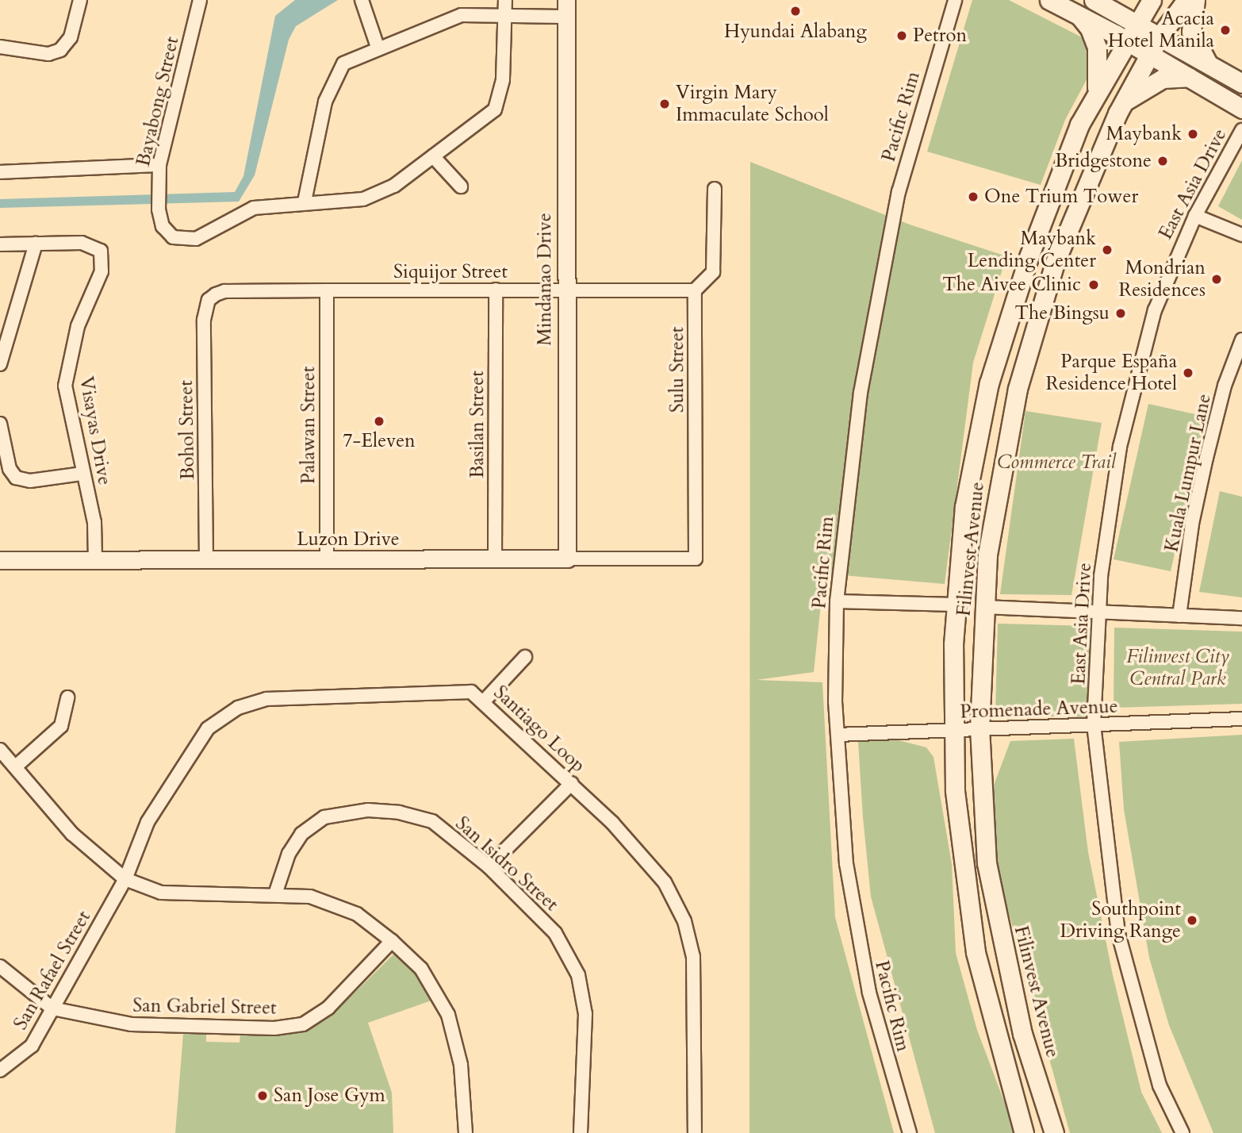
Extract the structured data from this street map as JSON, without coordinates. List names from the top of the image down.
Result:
{
  "streets": {
    "main road": ["Filinvest Avenue"],
    "street": [
      "Bayabong Street",
      "Pacific Rim",
      "East Asia Drive",
      "Siquijor Street",
      "Mindanao Drive",
      "Sulu Street",
      "Basilan Street",
      "Palawan Street",
      "Bohol Street",
      "Visayas Drive",
      "Kuala Lumpur Lane",
      "Luzon Drive",
      "Promenade Avenue",
      "Santiago Loop",
      "San Isidro Street",
      "San Rafael Street",
      "San Gabriel Street"
    ]
  },
  "crossings": [
    ["Pacific Rim", "Promenade Avenue"],
    ["East Asia Drive", "Promenade Avenue"],
    ["Siquijor Street", "Mindanao Drive"],
    ["Siquijor Street", "Sulu Street"],
    ["Siquijor Street", "Basilan Street"],
    ["Siquijor Street", "Palawan Street"],
    ["Siquijor Street", "Bohol Street"],
    ["Mindanao Drive", "Luzon Drive"],
    ["Sulu Street", "Luzon Drive"],
    ["Basilan Street", "Luzon Drive"],
    ["Palawan Street", "Luzon Drive"],
    ["Bohol Street", "Luzon Drive"],
    ["Visayas Drive", "Luzon Drive"],
    ["Filinvest Avenue", "Promenade Avenue"],
    ["Santiago Loop", "San Rafael Street"],
    ["San Rafael Street", "San Gabriel Street"]
  ],
  "parks": ["Commerce Trail", "Filinvest City Central Park"],
  "places": [
    "Hyundai Alabang",
    "Acacia Hotel Manila",
    "Petron",
    "Virgin Mary Immaculate School",
    "Maybank",
    "Bridgestone",
    "One Trium Tower",
    "Maybank Lending Center",
    "Mondrian Residences",
    "The Aivee Clinic",
    "The Bingsu",
    "Parque España Residence Hotel",
    "7-Eleven",
    "Southpoint Driving Range",
    "San Jose Gym"
  ]
}
